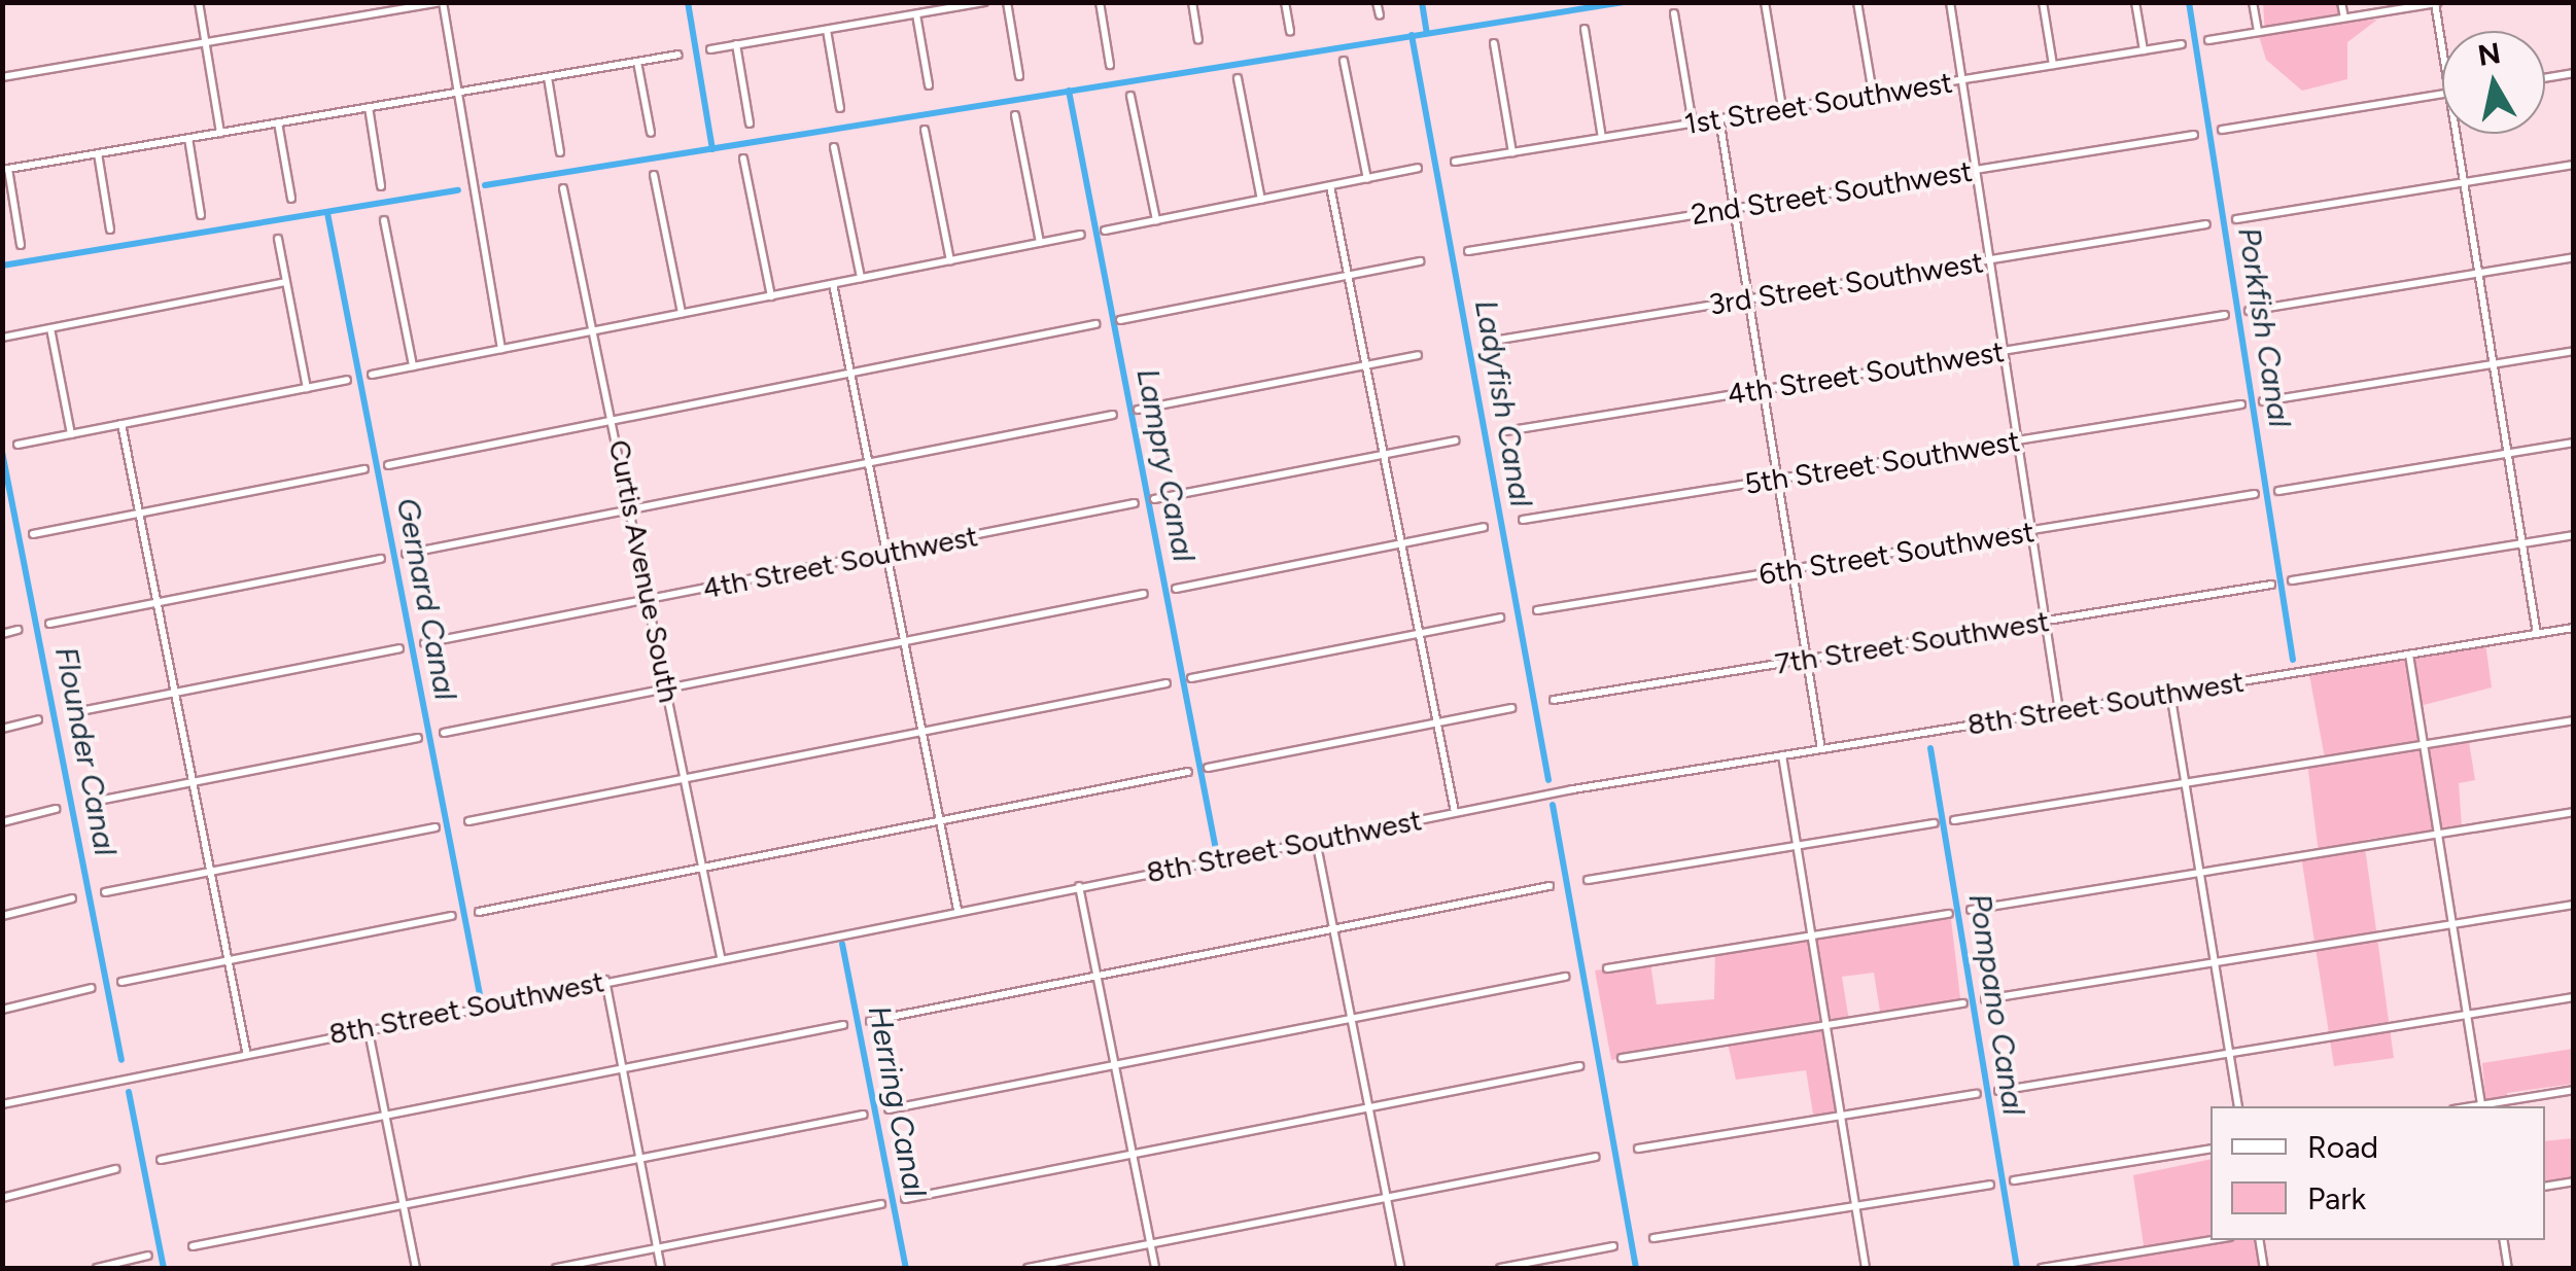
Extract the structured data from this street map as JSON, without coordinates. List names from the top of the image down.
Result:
{
  "streets": {
    "street": [
      "1st Street Southwest",
      "2nd Street Southwest",
      "3rd Street Southwest",
      "4th Street Southwest",
      "5th Street Southwest",
      "6th Street Southwest",
      "Curtis Avenue South",
      "7th Street Southwest",
      "8th Street Southwest"
    ]
  },
  "crossings": [
    ["4th Street Southwest", "Curtis Avenue South"],
    ["Curtis Avenue South", "8th Street Southwest"]
  ],
  "water": [
    "Porkfish Canal",
    "Ladyfish Canal",
    "Lampry Canal",
    "Gernard Canal",
    "Flounder Canal",
    "Pompano Canal",
    "Herring Canal"
  ],
  "legend": ["Road", "Park"],
  "north": "top"
}
